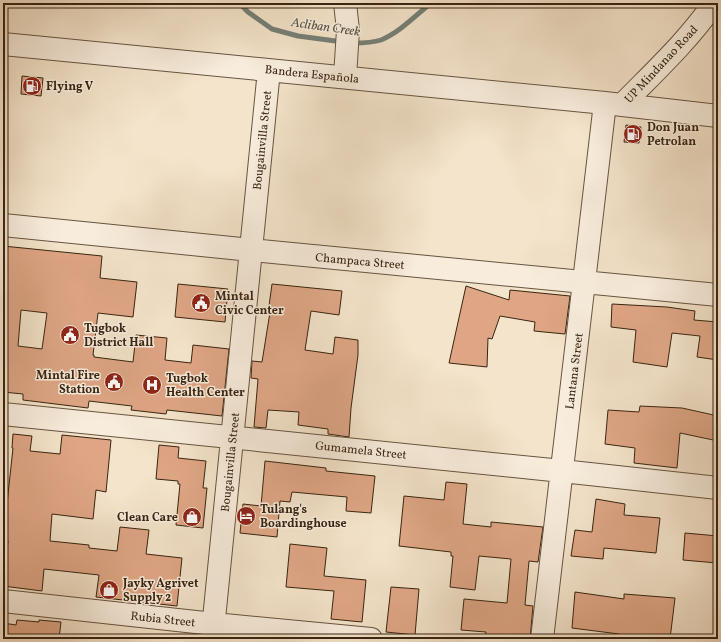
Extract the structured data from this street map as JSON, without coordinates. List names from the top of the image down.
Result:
{
  "streets": {
    "street": [
      "UP Mindanao Road",
      "Bandera Española",
      "Bougainvilla Street",
      "Champaca Street",
      "Lantana Street",
      "Gumamela Street",
      "Rubia Street"
    ]
  },
  "crossings": [
    ["UP Mindanao Road", "Bandera Española"],
    ["UP Mindanao Road", "Lantana Street"],
    ["Bandera Española", "Bougainvilla Street"],
    ["Bandera Española", "Lantana Street"],
    ["Bougainvilla Street", "Champaca Street"],
    ["Bougainvilla Street", "Gumamela Street"],
    ["Bougainvilla Street", "Rubia Street"],
    ["Champaca Street", "Lantana Street"],
    ["Lantana Street", "Gumamela Street"]
  ],
  "water": ["Acliban Creek"],
  "places": {
    "fuel station": ["Flying V", "Don Juan Petrolan"],
    "public building": ["Mintal Civic Center", "Tugbok District Hall", "Mintal Fire Station"],
    "hospital": ["Tugbok Health Center"],
    "hotel": ["Tulang's Boardinghouse"],
    "shop": ["Clean Care", "Jayky Agrivet Supply 2"]
  }
}
